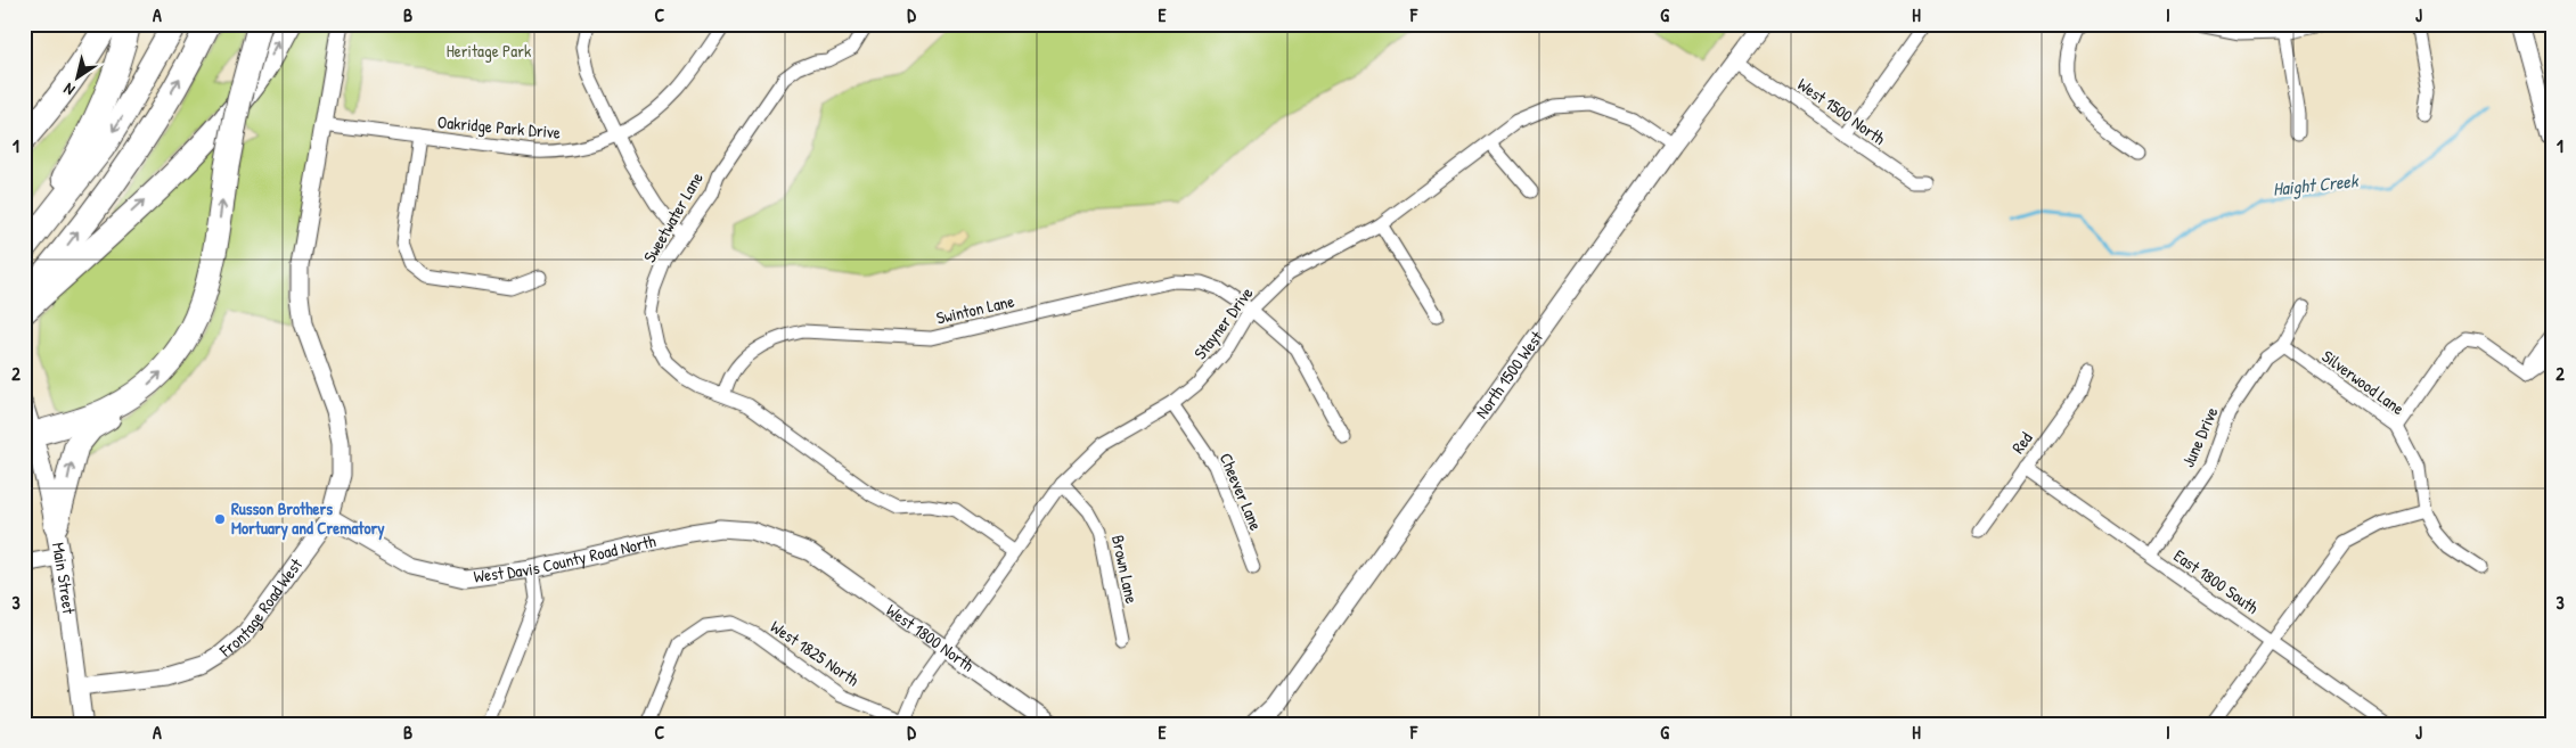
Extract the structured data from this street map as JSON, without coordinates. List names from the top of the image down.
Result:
{
  "streets": {
    "main road": ["Main Street"],
    "street": [
      "West 1500 North",
      "Oakridge Park Drive",
      "Sweetwater Lane",
      "Swinton Lane",
      "Stayner Drive",
      "North 1500 West",
      "Silverwood Lane",
      "June Drive",
      "Red",
      "Cheever Lane",
      "West Davis County Road North",
      "Brown Lane",
      "East 1800 South",
      "Frontage Road West",
      "West 1800 North",
      "West 1825 North"
    ]
  },
  "crossings": [
    ["West 1500 North", "North 1500 West"],
    ["Oakridge Park Drive", "Frontage Road West"],
    ["Sweetwater Lane", "Swinton Lane"],
    ["Sweetwater Lane", "Stayner Drive"],
    ["Swinton Lane", "Stayner Drive"],
    ["Stayner Drive", "North 1500 West"],
    ["Stayner Drive", "Cheever Lane"],
    ["Stayner Drive", "Brown Lane"],
    ["Stayner Drive", "West 1800 North"],
    ["Stayner Drive", "West 1825 North"],
    ["Silverwood Lane", "June Drive"],
    ["June Drive", "East 1800 South"],
    ["Red", "East 1800 South"],
    ["West Davis County Road North", "Frontage Road West"],
    ["West Davis County Road North", "West 1800 North"],
    ["Main Street", "Frontage Road West"]
  ],
  "water": ["Haight Creek"],
  "parks": ["Heritage Park"],
  "places": ["Russon Brothers Mortuary and Crematory"],
  "north": "bottom left",
  "grid": {
    "columns": [
      "A",
      "B",
      "C",
      "D",
      "E",
      "F",
      "G",
      "H",
      "I",
      "J"
    ],
    "rows": ["1", "2", "3"]
  }
}
